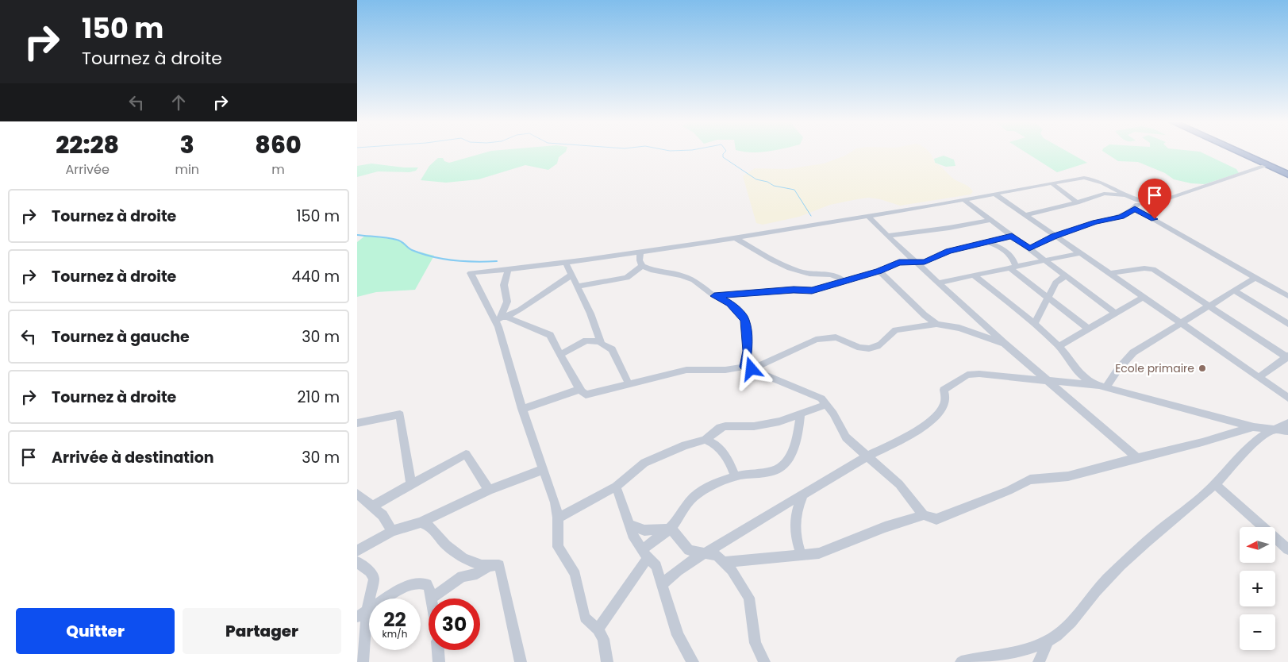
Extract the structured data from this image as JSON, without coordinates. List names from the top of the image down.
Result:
{
  "places": ["Ecole primaire"],
  "north": "left",
  "page": {
    "turn": ["150 m", "Tournez à droite"],
    "eta": [
      "22:28",
      "Arrivée",
      "3",
      "min",
      "860",
      "m"
    ],
    "list": [
      {
        "name": "Tournez à droite",
        "value": "150 m"
      },
      {
        "name": "Tournez à droite",
        "value": "440 m"
      },
      {
        "name": "Tournez à gauche",
        "value": "30 m"
      },
      {
        "name": "Tournez à droite",
        "value": "210 m"
      },
      {
        "name": "Arrivée à destination",
        "value": "30 m"
      }
    ],
    "map_buttons": ["+", "−"],
    "speed": "22 km/h",
    "limit": "30",
    "buttons": ["Quitter", "Partager"]
  }
}
